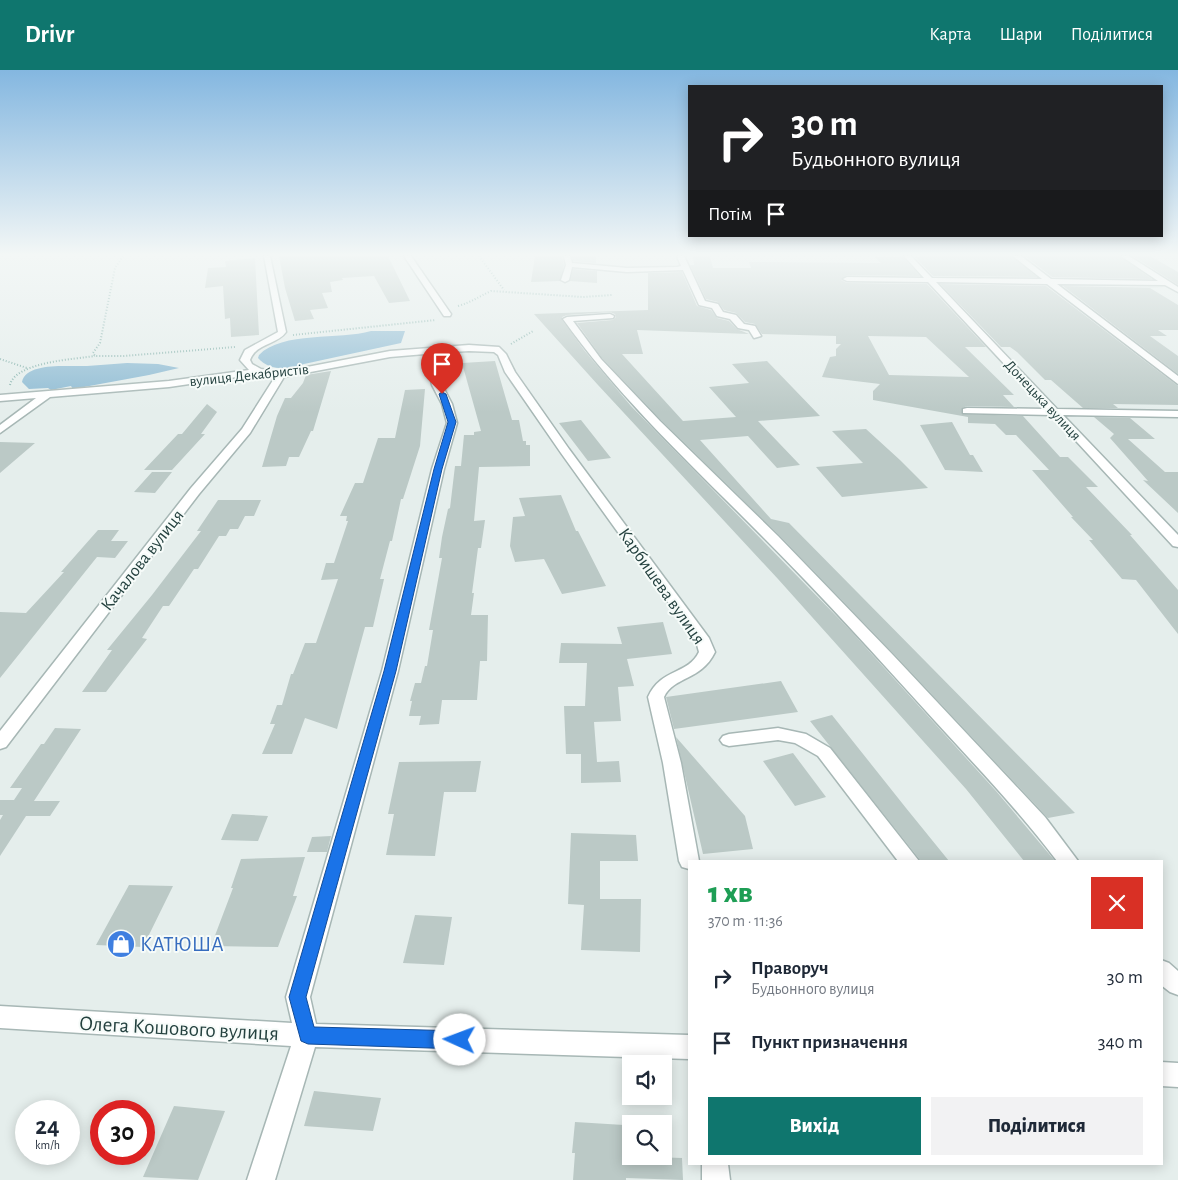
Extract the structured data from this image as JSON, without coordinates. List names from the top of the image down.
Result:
{
  "streets": {
    "street": [
      "вулиця Декабристів",
      "Донецька вулиця",
      "Качалова вулиця",
      "Карбишева вулиця",
      "Олега Кошового вулиця"
    ]
  },
  "crossings": [
    ["вулиця Декабристів", "Качалова вулиця"],
    ["вулиця Декабристів", "Карбишева вулиця"]
  ],
  "places": {
    "shop": ["КАТЮША"]
  },
  "page": {
    "header": "Drivr",
    "nav": ["Карта", "Шари", "Поділитися"],
    "turn": ["30 m", "Будьонного вулиця"],
    "then": "Потім",
    "heading": ["1 хв", "370 m · 11:36"],
    "list": [
      {
        "name": "Праворуч",
        "note": "Будьонного вулиця",
        "value": "30 m"
      },
      {
        "name": "Пункт призначення",
        "value": "340 m"
      }
    ],
    "buttons": ["Вихід", "Поділитися"],
    "speed": "24 km/h",
    "limit": "30"
  }
}
